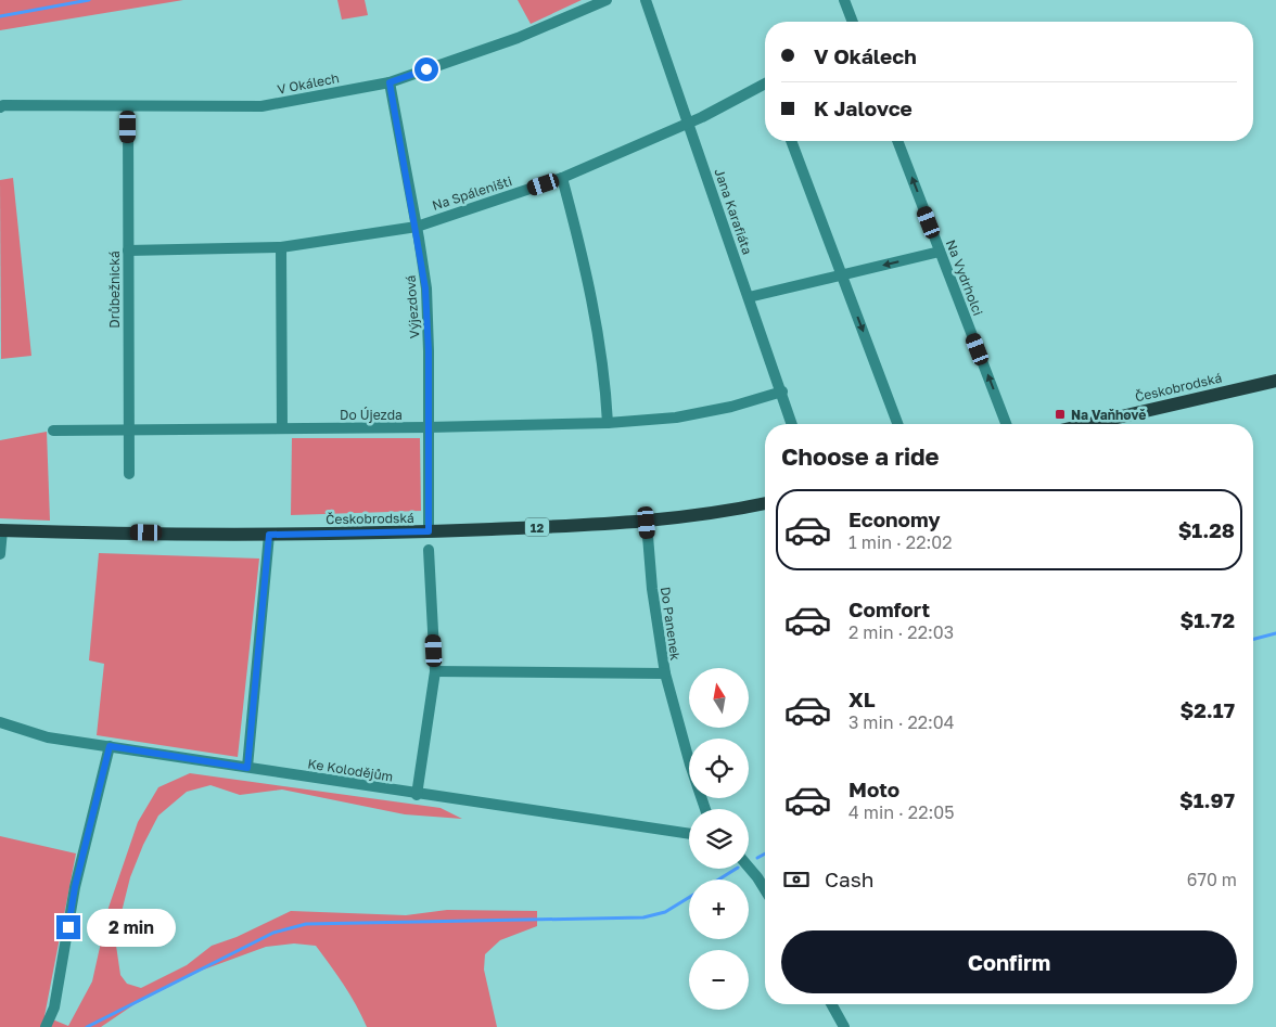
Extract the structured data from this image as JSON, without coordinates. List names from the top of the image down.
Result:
{
  "streets": {
    "main road": ["Českobrodská", "12"],
    "street": [
      "V Okálech",
      "Na Spáleništi",
      "Jana Karafiáta",
      "Na Vydrholci",
      "Drůbežnická",
      "Výjezdová",
      "Do Újezda",
      "Do Panenek",
      "Ke Kolodějům"
    ]
  },
  "crossings": [
    ["V Okálech", "Drůbežnická"],
    ["V Okálech", "Výjezdová"],
    ["Na Spáleništi", "Jana Karafiáta"],
    ["Na Spáleništi", "Drůbežnická"],
    ["Na Spáleništi", "Výjezdová"],
    ["Jana Karafiáta", "Do Újezda"],
    ["Drůbežnická", "Do Újezda"],
    ["Výjezdová", "Českobrodská"],
    ["Výjezdová", "Do Újezda"],
    ["Českobrodská", "Do Panenek"]
  ],
  "one_way": ["Na Vydrholci"],
  "places": {
    "transit": ["Na Vaňhově"]
  },
  "north": "top",
  "page": {
    "banner": ["V Okálech", "K Jalovce"],
    "heading": "Choose a ride",
    "list": [
      {
        "name": "Economy",
        "note": "1 min · 22:02",
        "value": "$1.28"
      },
      {
        "name": "Comfort",
        "note": "2 min · 22:03",
        "value": "$1.72"
      },
      {
        "name": "XL",
        "note": "3 min · 22:04",
        "value": "$2.17"
      },
      {
        "name": "Moto",
        "note": "4 min · 22:05",
        "value": "$1.97"
      }
    ],
    "map_buttons": ["+", "−"],
    "pay": ["Cash", "670 m"],
    "bubble": "2 min",
    "buttons": "Confirm"
  }
}
